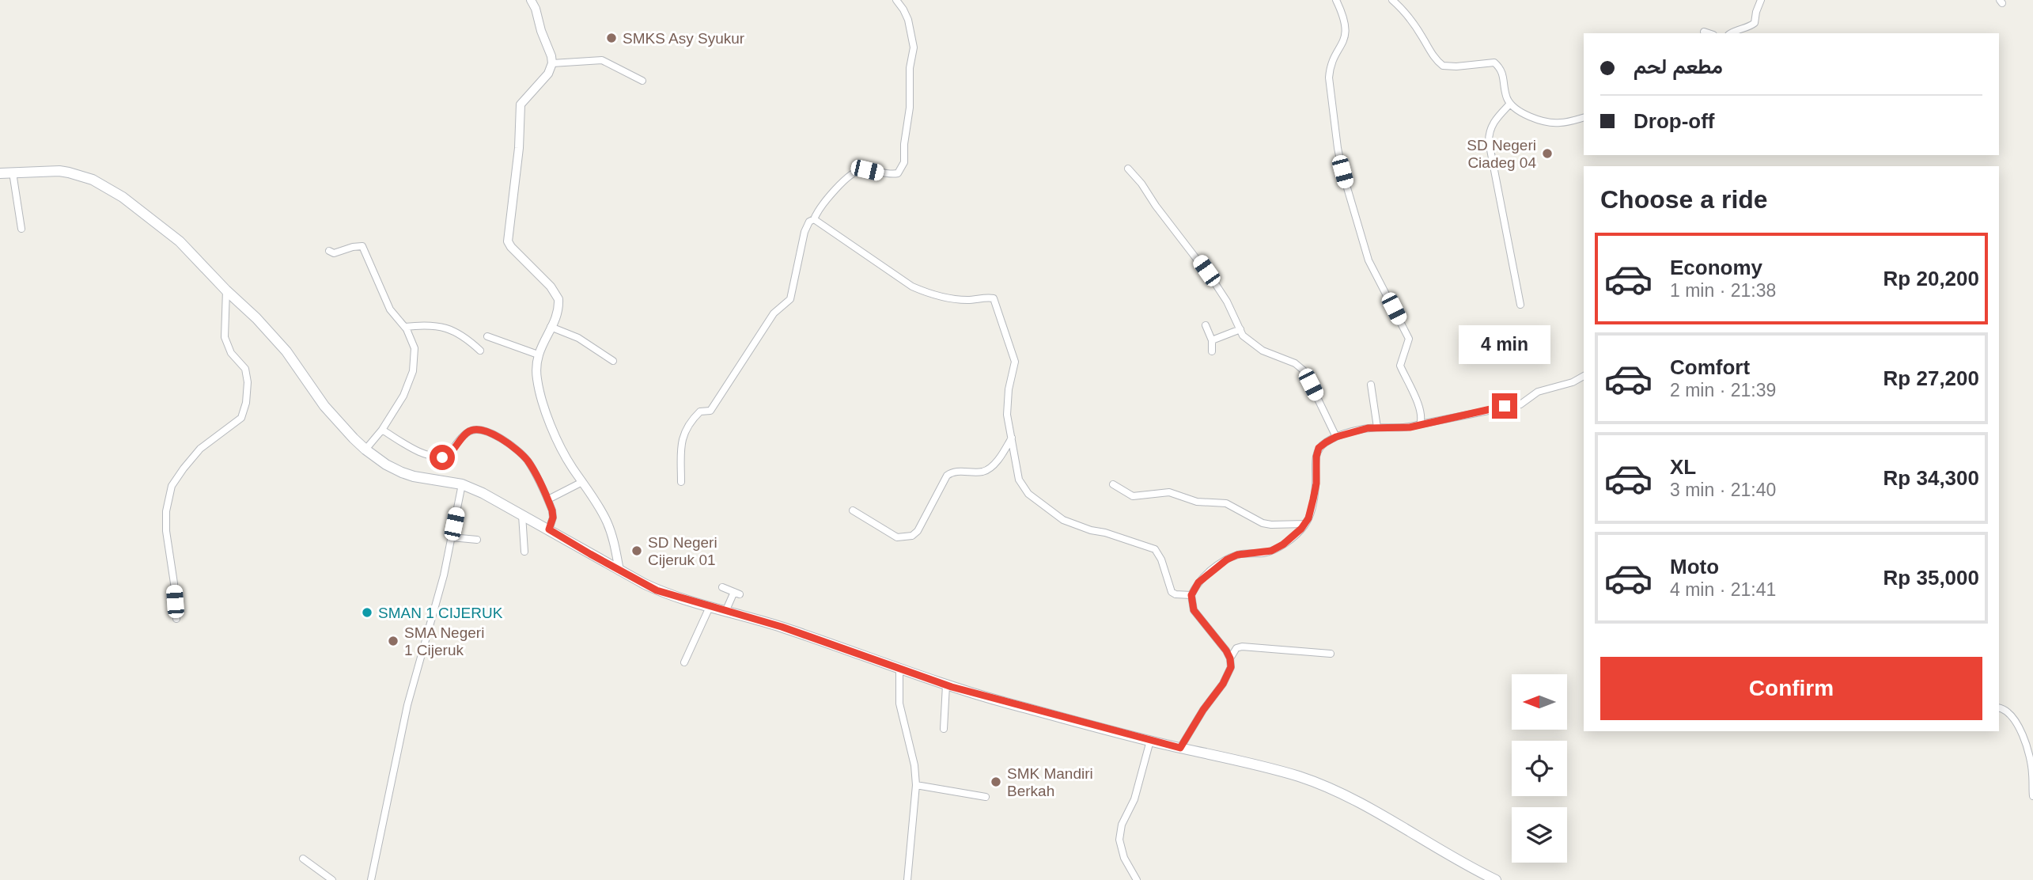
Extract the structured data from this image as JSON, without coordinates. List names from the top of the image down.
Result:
{
  "places": [
    "SMKS Asy Syukur",
    "SD Negeri Ciadeg 04",
    "SD Negeri Cijeruk 01",
    "SMAN 1 CIJERUK",
    "SMA Negeri 1 Cijeruk",
    "SMK Mandiri Berkah"
  ],
  "north": "left",
  "page": {
    "banner": ["مطعم لحم", "Drop-off"],
    "heading": "Choose a ride",
    "list": [
      {
        "name": "Economy",
        "note": "1 min · 21:38",
        "value": "Rp 20,200"
      },
      {
        "name": "Comfort",
        "note": "2 min · 21:39",
        "value": "Rp 27,200"
      },
      {
        "name": "XL",
        "note": "3 min · 21:40",
        "value": "Rp 34,300"
      },
      {
        "name": "Moto",
        "note": "4 min · 21:41",
        "value": "Rp 35,000"
      }
    ],
    "bubble": "4 min",
    "buttons": "Confirm"
  }
}
